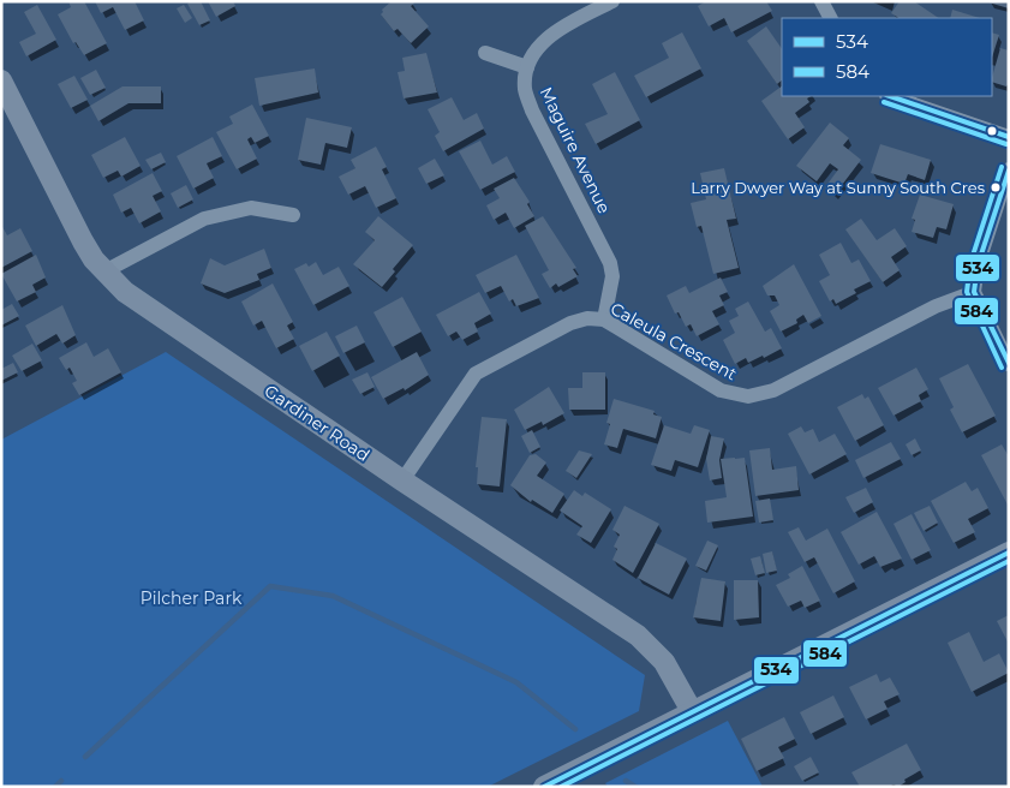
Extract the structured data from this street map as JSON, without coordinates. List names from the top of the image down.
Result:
{
  "streets": {
    "street": ["Maguire Avenue", "Caleula Crescent", "Gardiner Road"]
  },
  "crossings": [
    ["Maguire Avenue", "Caleula Crescent"],
    ["Caleula Crescent", "Gardiner Road"]
  ],
  "parks": ["Pilcher Park"],
  "places": ["Larry Dwyer Way at Sunny South Cres"],
  "lines": ["transit line 534", "transit line 584"],
  "legend": ["534", "584"]
}
